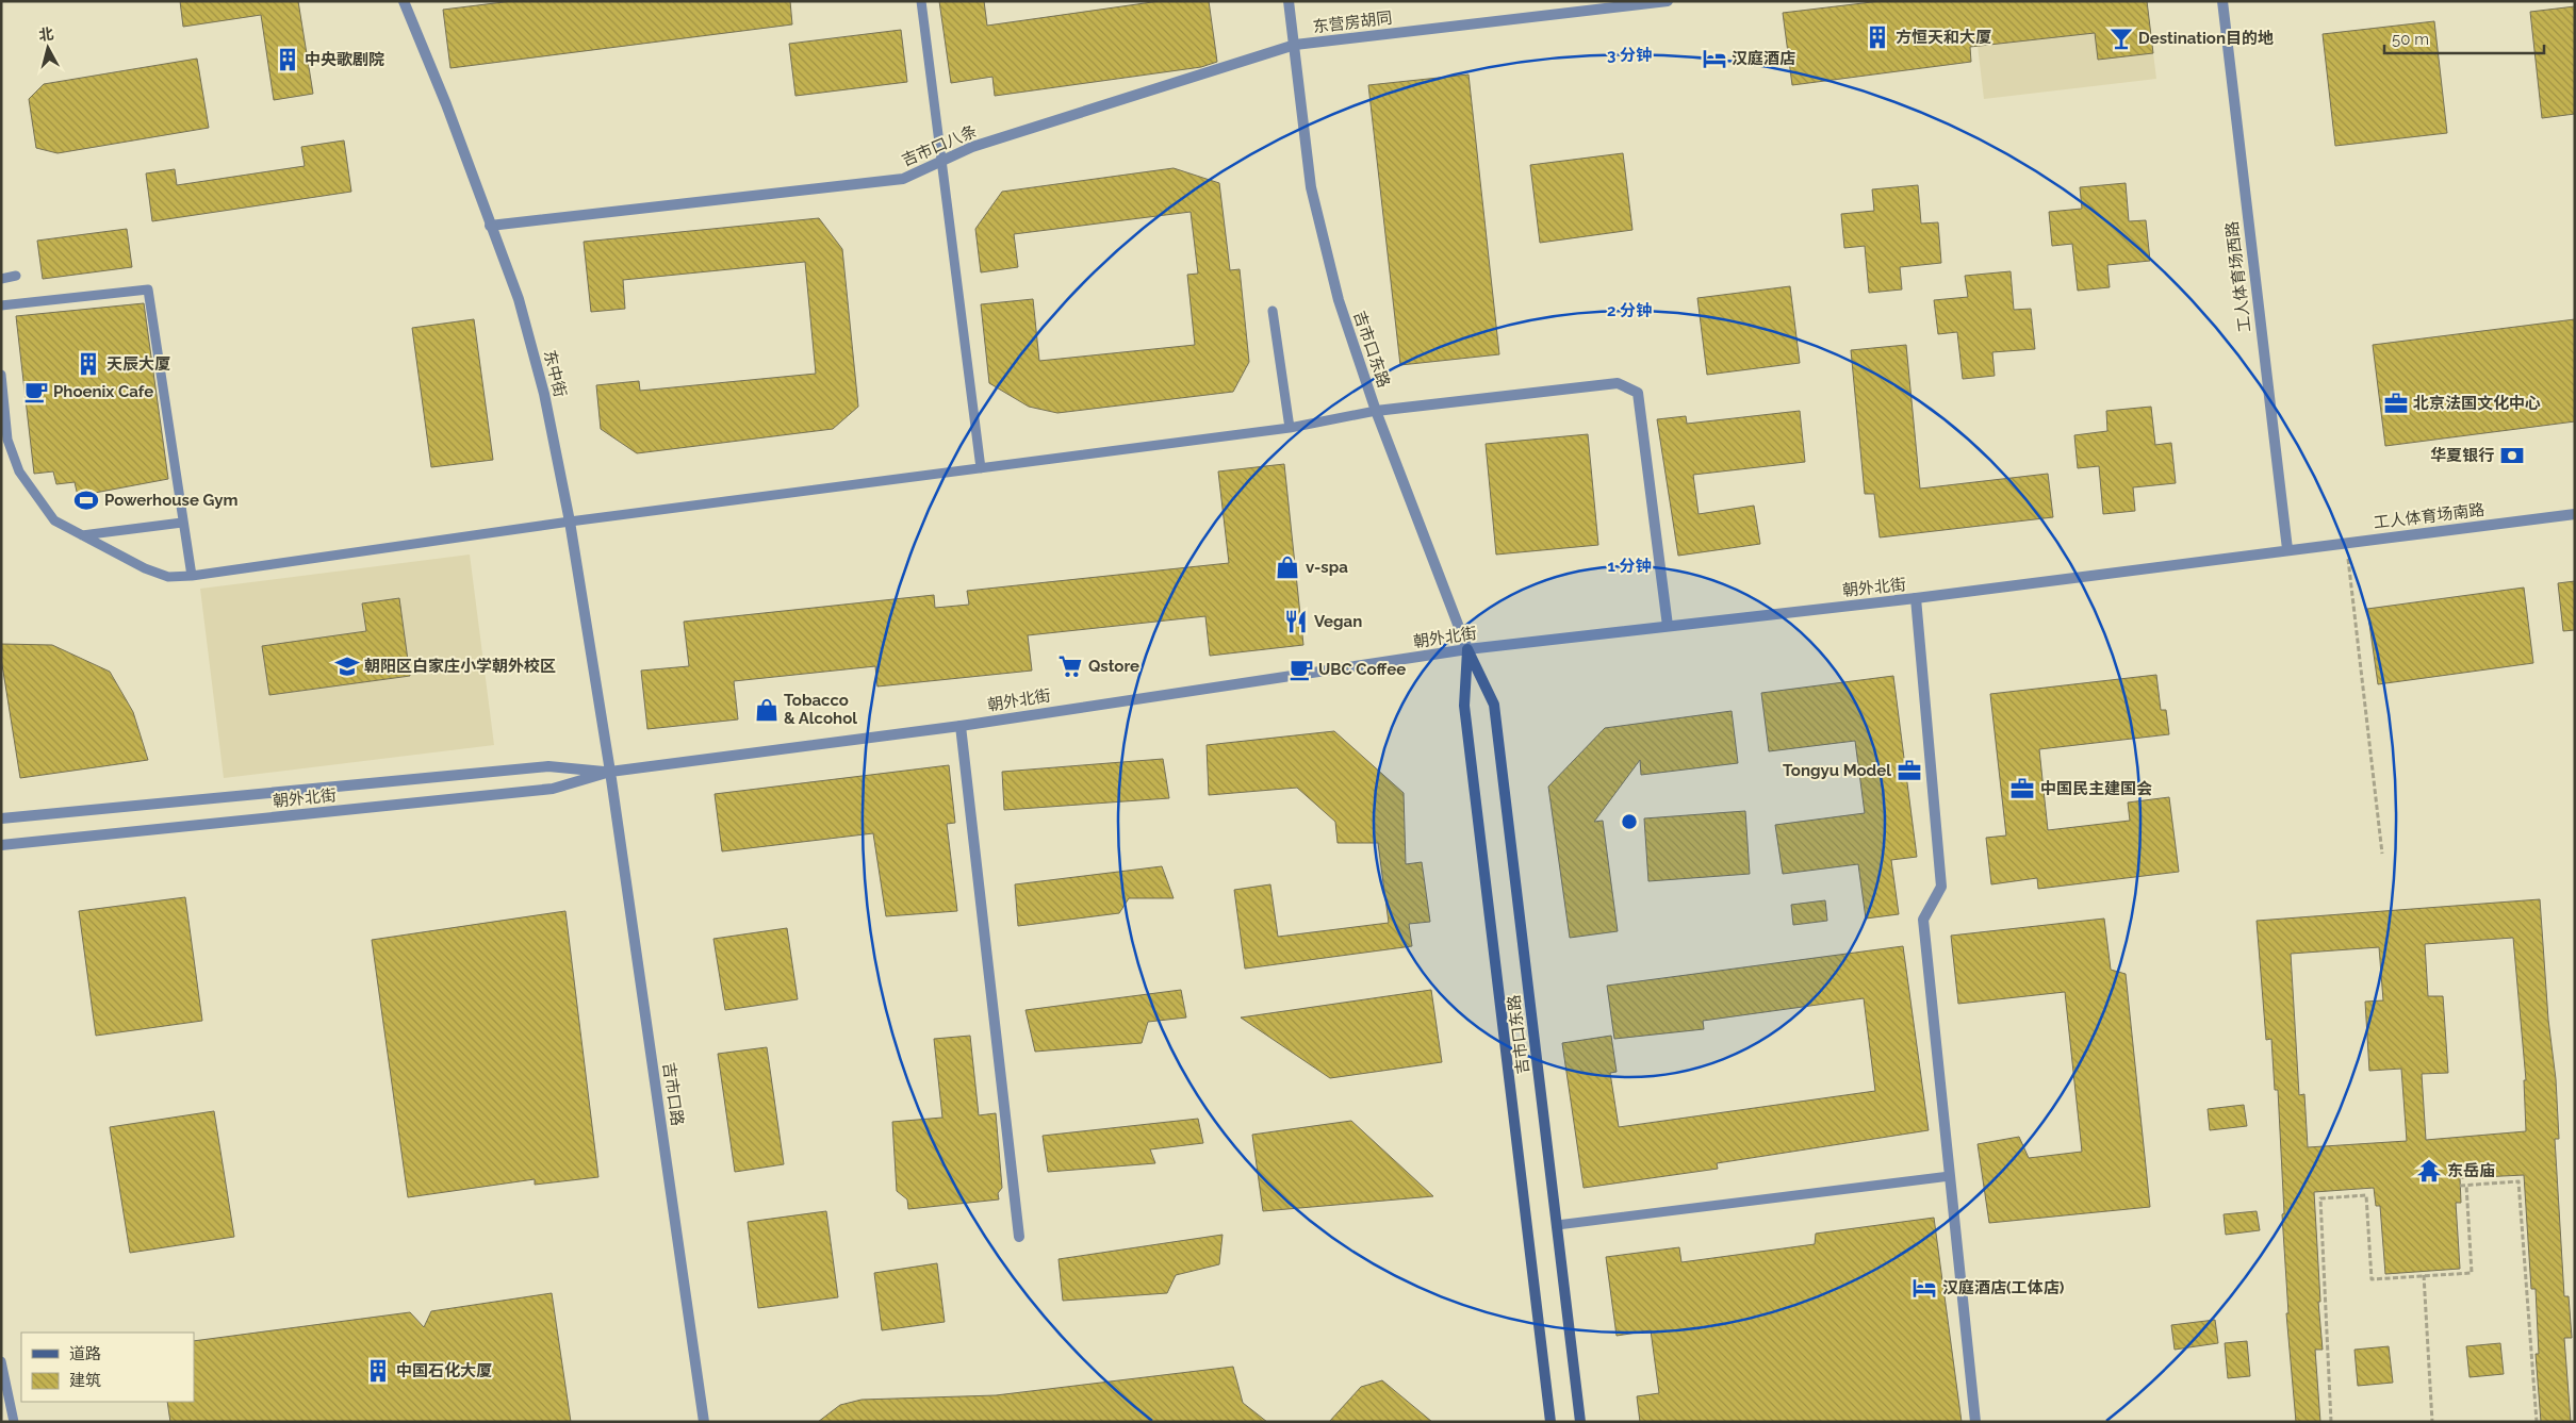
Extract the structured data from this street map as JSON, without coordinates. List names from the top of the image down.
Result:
{
  "streets": {
    "main road": ["吉市口东路"],
    "street": [
      "东营房胡同",
      "吉市口八条",
      "工人体育场西路",
      "东中街",
      "工人体育场南路",
      "朝外北街",
      "吉市口路"
    ]
  },
  "crossings": [
    ["东营房胡同", "吉市口八条"],
    ["东营房胡同", "吉市口东路"],
    ["吉市口八条", "吉市口东路"],
    ["吉市口八条", "东中街"],
    ["工人体育场西路", "工人体育场南路"],
    ["工人体育场西路", "朝外北街"],
    ["吉市口东路", "朝外北街"],
    ["东中街", "朝外北街"],
    ["东中街", "吉市口路"],
    ["工人体育场南路", "朝外北街"],
    ["朝外北街", "吉市口路"]
  ],
  "places": {
    "building": [
      "方恒天和大厦",
      "中央歌剧院",
      "天辰大厦",
      "中国石化大厦"
    ],
    "bar": ["Destination目的地"],
    "hotel": ["汉庭酒店", "汉庭酒店(工体店)"],
    "cafe": ["Phoenix Cafe", "UBC Coffee"],
    "office": ["北京法国文化中心", "Tongyu Model", "中国民主建国会"],
    "bank": ["华夏银行"],
    "sports": ["Powerhouse Gym"],
    "shop": ["v-spa", "Tobacco & Alcohol"],
    "restaurant": ["Vegan"],
    "school or university": ["朝阳区白家庄小学朝外校区"],
    "supermarket": ["Qstore"],
    "temple": ["东岳庙"]
  },
  "legend": ["道路", "建筑"],
  "scale_bar": "50 m",
  "north": "top",
  "rings": ["3 分钟", "2 分钟", "1 分钟"]
}
